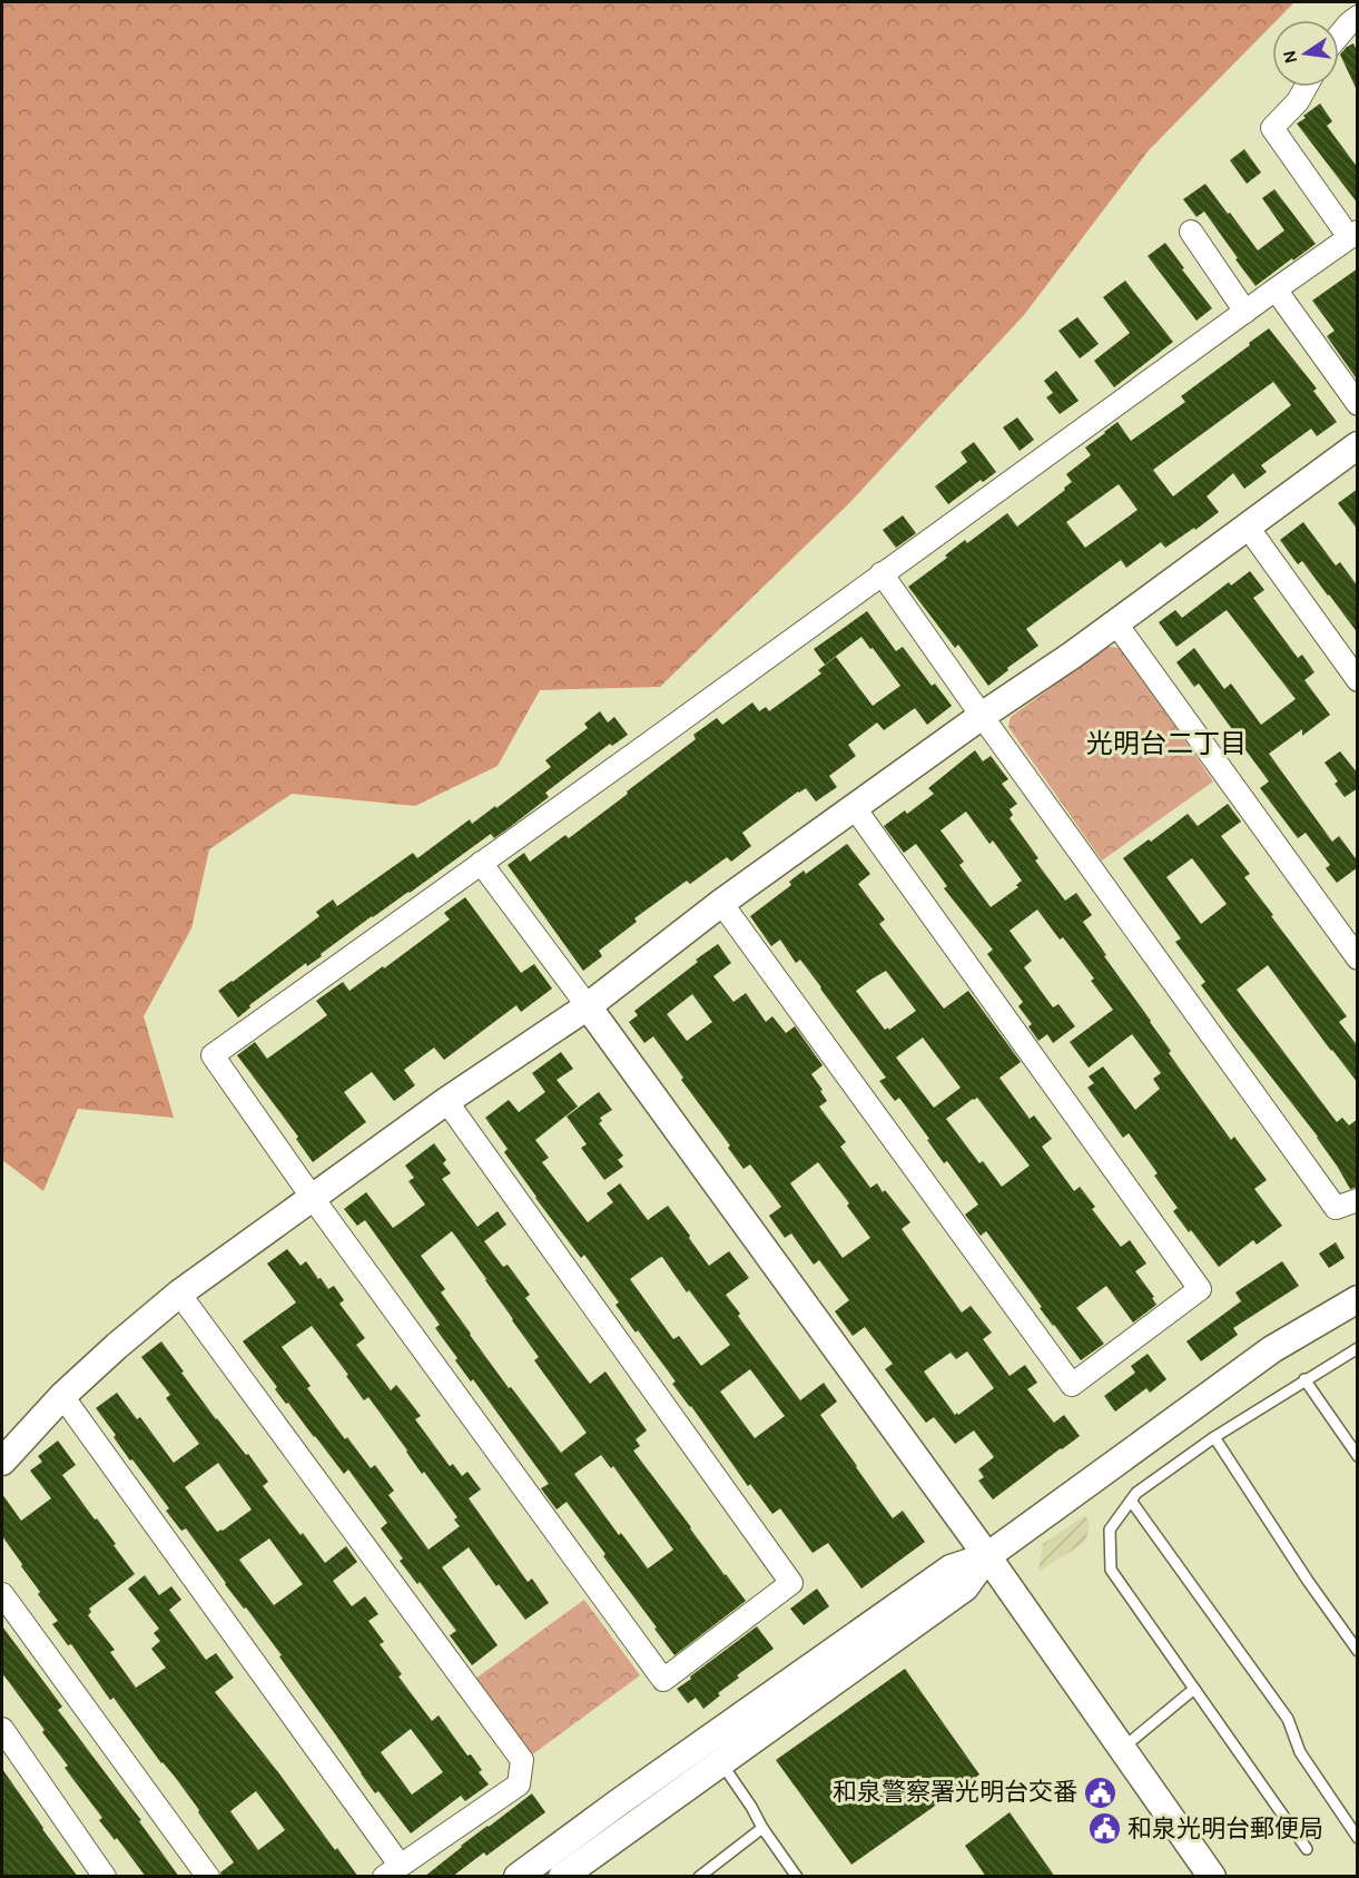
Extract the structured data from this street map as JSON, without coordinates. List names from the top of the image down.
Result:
{
  "districts": ["光明台二丁目"],
  "places": {
    "public building": ["和泉警察署光明台交番", "和泉光明台郵便局"]
  },
  "north": "left"
}
